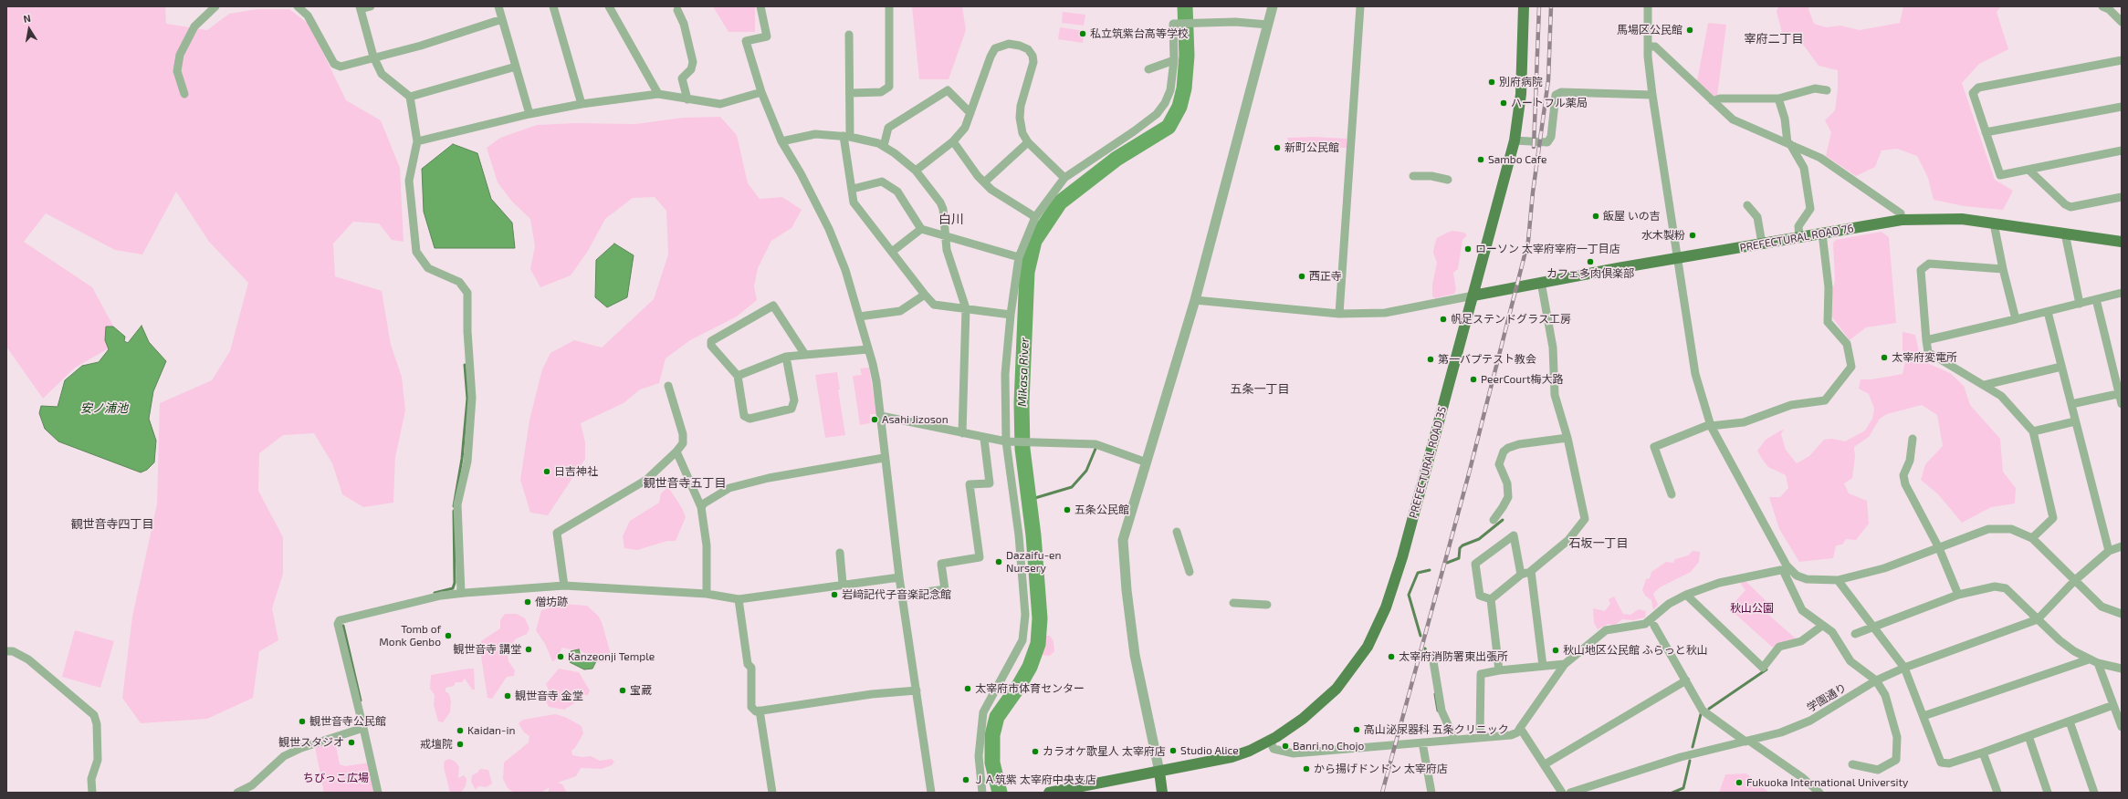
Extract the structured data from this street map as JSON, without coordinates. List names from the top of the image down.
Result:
{
  "streets": {
    "main road": ["PREFECTURAL ROAD 76", "PREFECTURAL ROAD 35"],
    "street": ["学園通り"]
  },
  "crossings": [
    ["PREFECTURAL ROAD 76", "PREFECTURAL ROAD 35"]
  ],
  "districts": [
    "宰府二丁目",
    "白川",
    "五条一丁目",
    "観世音寺五丁目",
    "観世音寺四丁目",
    "石坂一丁目"
  ],
  "water": ["Mikasa River", "安ノ浦池"],
  "parks": ["秋山公園", "ちびっこ広場"],
  "places": [
    "馬場区公民館",
    "私立筑紫台高等学校",
    "別府病院",
    "ハートフル薬局",
    "新町公民館",
    "Sambo Cafe",
    "飯屋 いの吉",
    "水木製粉",
    "ローソン 太宰府宰府一丁目店",
    "カフェ多肉倶楽部",
    "西正寺",
    "帆足ステンドグラス工房",
    "太宰府変電所",
    "第一バプテスト教会",
    "PeerCourt梅大路",
    "Asahi Jizoson",
    "日吉神社",
    "五条公民館",
    "Dazaifu-en Nursery",
    "岩﨑記代子音楽記念館",
    "僧坊跡",
    "Tomb of Monk Genbo",
    "観世音寺 講堂",
    "秋山地区公民館 ふらっと秋山",
    "Kanzeonji Temple",
    "太宰府消防署東出張所",
    "太宰府市体育センター",
    "宝蔵",
    "観世音寺 金堂",
    "観世音寺公民館",
    "高山泌尿器科 五条クリニック",
    "Kaidan-in",
    "観世スタジオ",
    "戒壇院",
    "Banri no Chojo",
    "Studio Alice",
    "カラオケ歌星人 太宰府店",
    "から揚げドンドン 太宰府店",
    "ＪＡ筑紫 太宰府中央支店",
    "Fukuoka International University"
  ],
  "north": "top"
}
